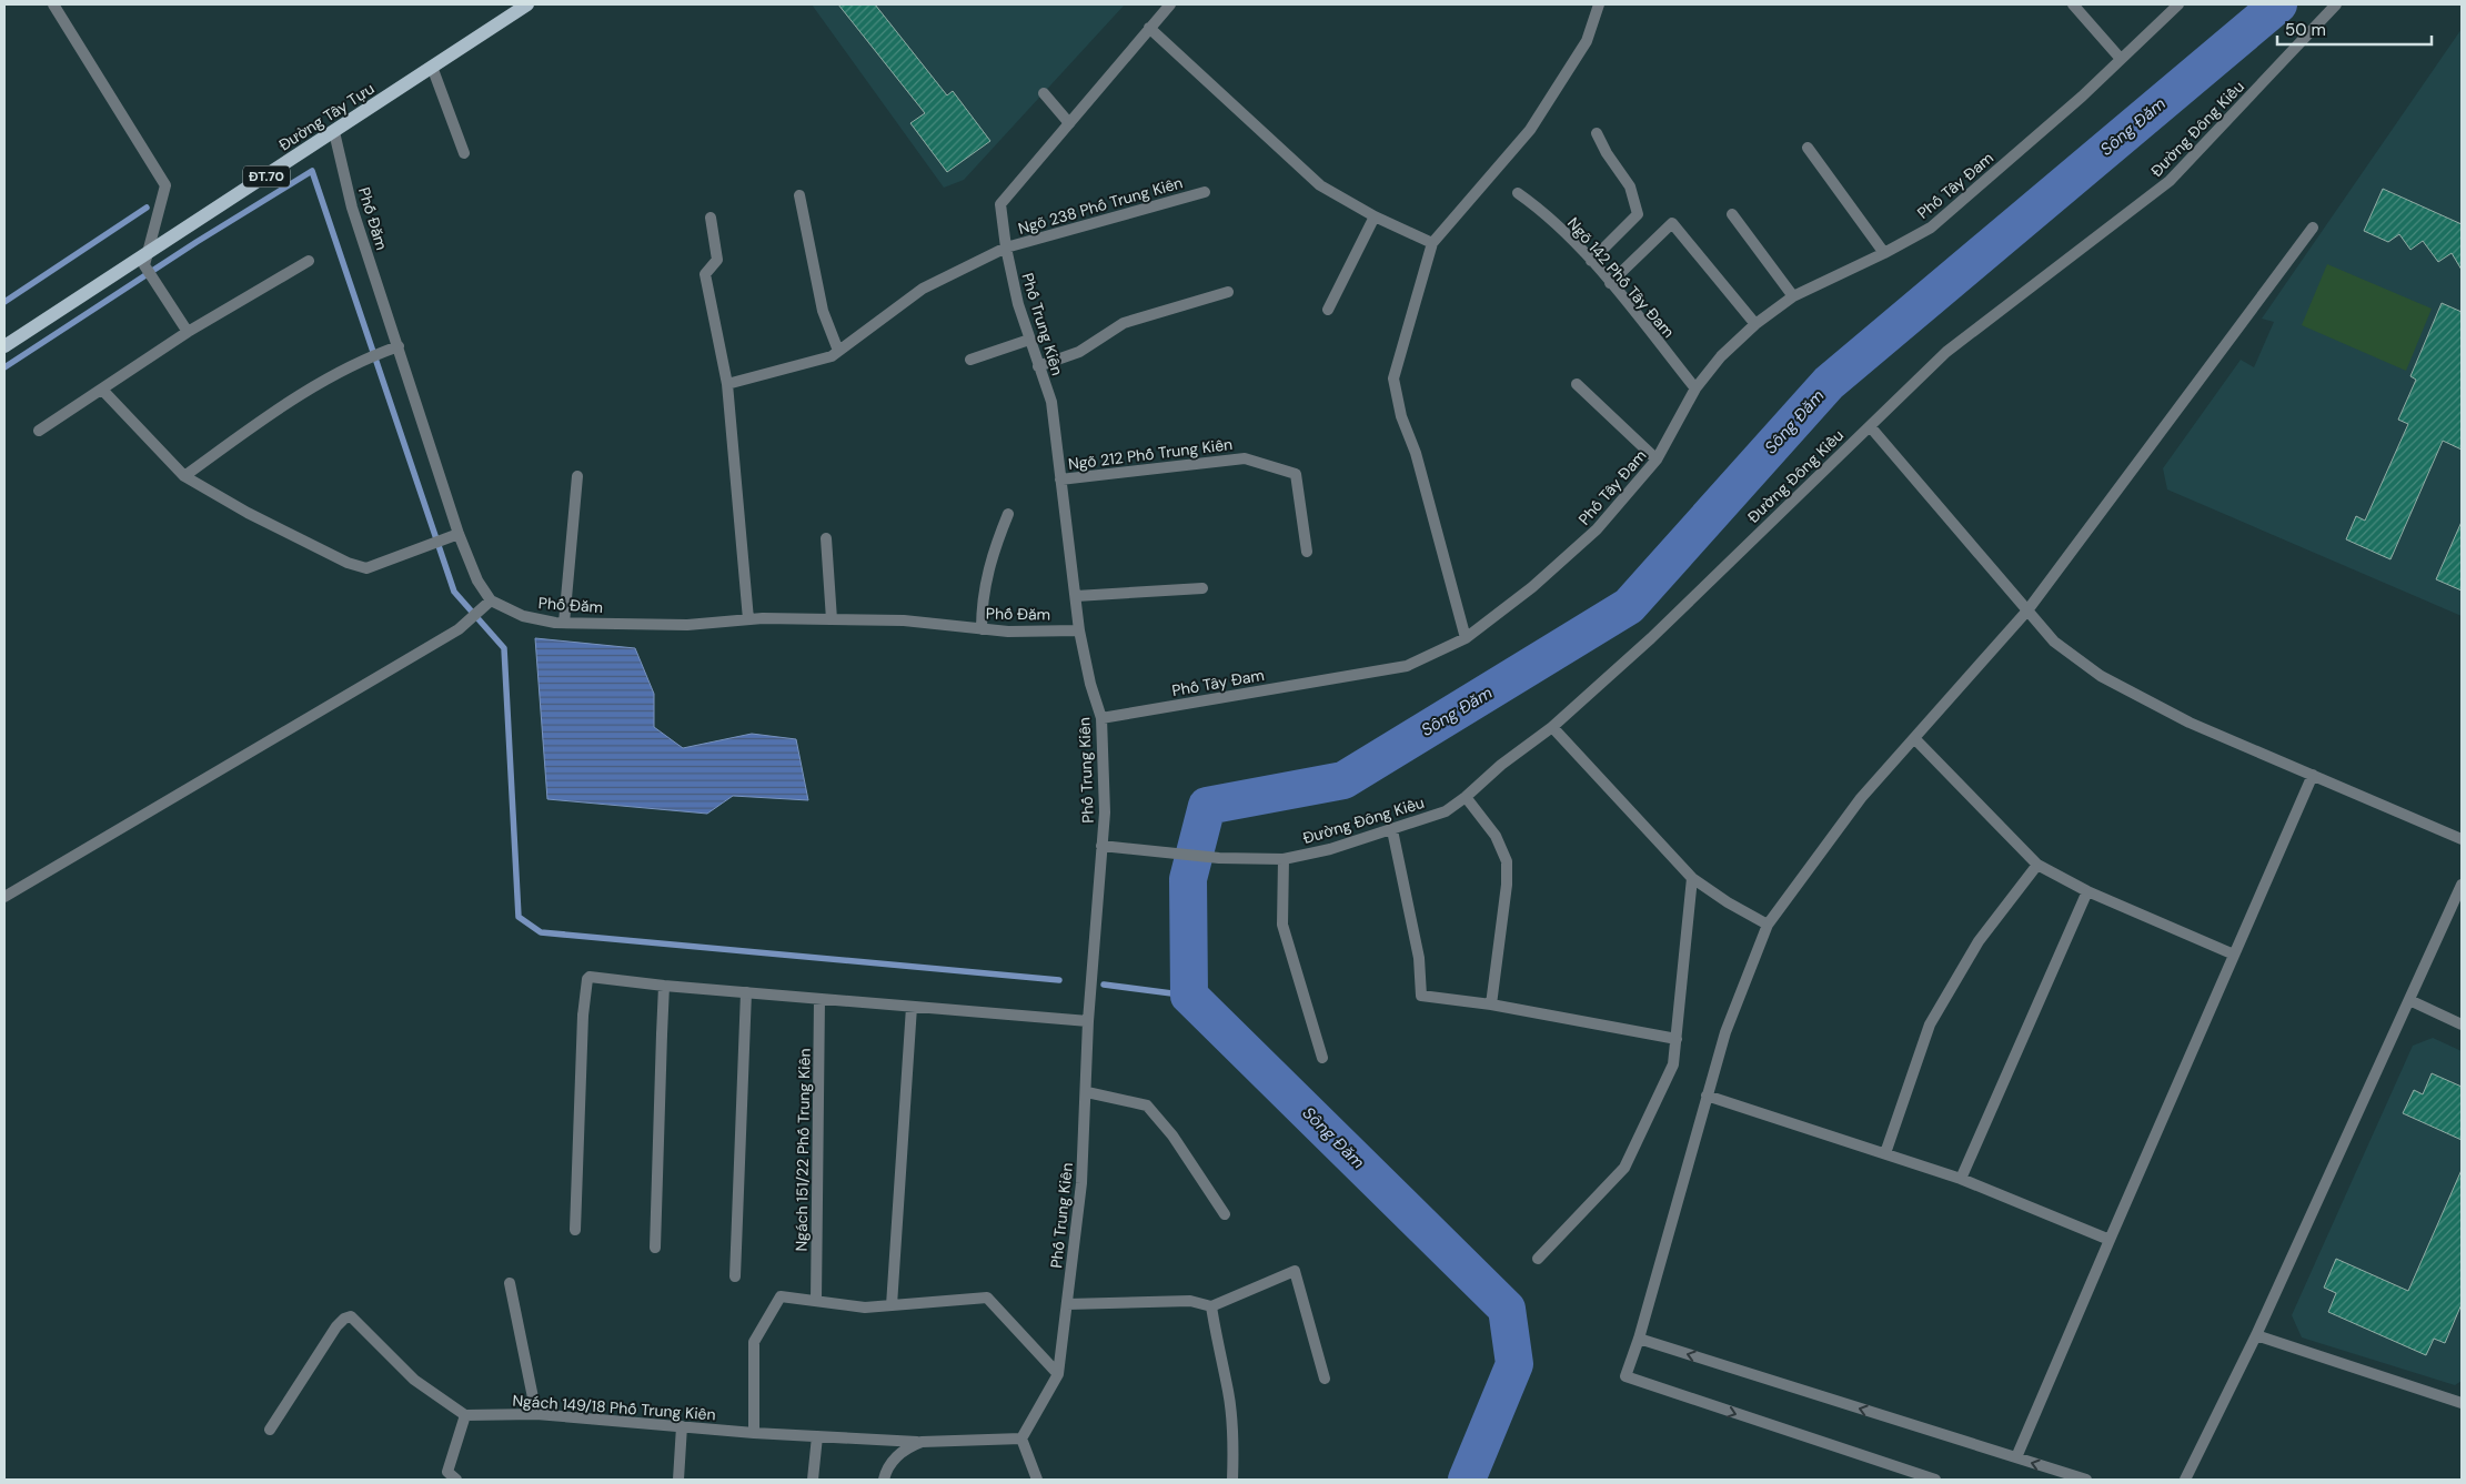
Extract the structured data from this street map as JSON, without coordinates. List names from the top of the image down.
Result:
{
  "streets": {
    "main road": ["Đường Tây Tựu", "ĐT.70"],
    "street": [
      "Đường Đông Kiều",
      "Phố Tây Đam",
      "Ngõ 238 Phố Trung Kiên",
      "Phố Đăm",
      "Ngõ 142 Phố Tây Đam",
      "Phố Trung Kiên",
      "Ngõ 212 Phố Trung Kiên",
      "Ngách 151/22 Phố Trung Kiên",
      "Ngách 149/18 Phố Trung Kiên"
    ]
  },
  "crossings": [
    ["Đường Tây Tựu", "Phố Đăm"],
    ["Đường Đông Kiều", "Phố Trung Kiên"],
    ["Phố Tây Đam", "Ngõ 142 Phố Tây Đam"],
    ["Phố Tây Đam", "Phố Trung Kiên"],
    ["Ngõ 238 Phố Trung Kiên", "Phố Trung Kiên"],
    ["Phố Đăm", "Phố Trung Kiên"],
    ["Phố Trung Kiên", "Ngõ 212 Phố Trung Kiên"]
  ],
  "water": ["Sông Đăm"],
  "scale_bar": "50 m"
}
